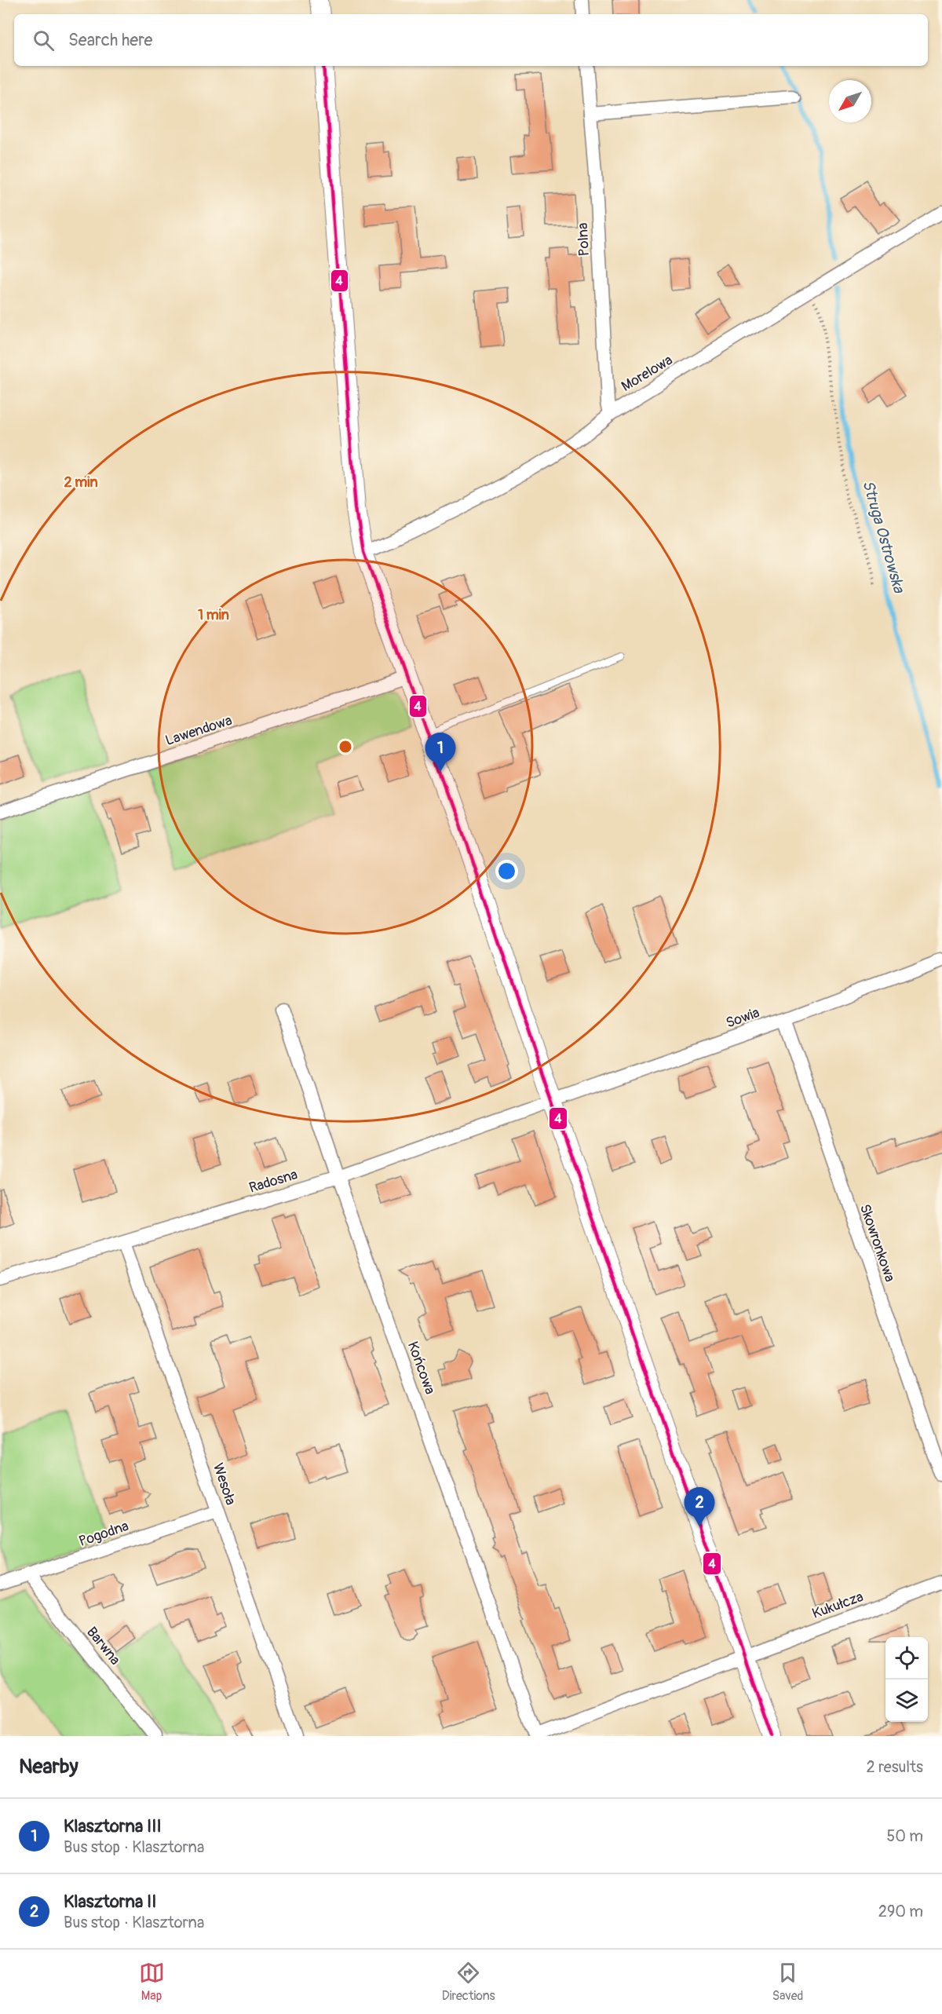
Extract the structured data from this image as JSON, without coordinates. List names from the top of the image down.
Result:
{
  "streets": {
    "street": [
      "Polna",
      "Morelowa",
      "Lawendowa",
      "Sowia",
      "Radosna",
      "Skowronkowa",
      "Końcowa",
      "Wesoła",
      "Pogodna",
      "Kukułcza",
      "Barwna"
    ]
  },
  "crossings": [
    ["Polna", "Morelowa"],
    ["Sowia", "Radosna"],
    ["Sowia", "Skowronkowa"],
    ["Radosna", "Końcowa"],
    ["Radosna", "Wesoła"],
    ["Końcowa", "Kukułcza"],
    ["Wesoła", "Pogodna"],
    ["Pogodna", "Barwna"]
  ],
  "water": ["Struga Ostrowska"],
  "lines": ["transit line 4"],
  "north": "bottom left",
  "page": {
    "search": "Search here",
    "pins": ["1", "2"],
    "heading": ["Nearby", "2 results"],
    "list": [
      {
        "mark": "1",
        "name": "Klasztorna III",
        "note": "Bus stop · Klasztorna",
        "value": "50 m"
      },
      {
        "mark": "2",
        "name": "Klasztorna II",
        "note": "Bus stop · Klasztorna",
        "value": "290 m"
      }
    ],
    "nav": ["Map", "Directions", "Saved"]
  },
  "rings": ["2 min", "1 min"]
}
